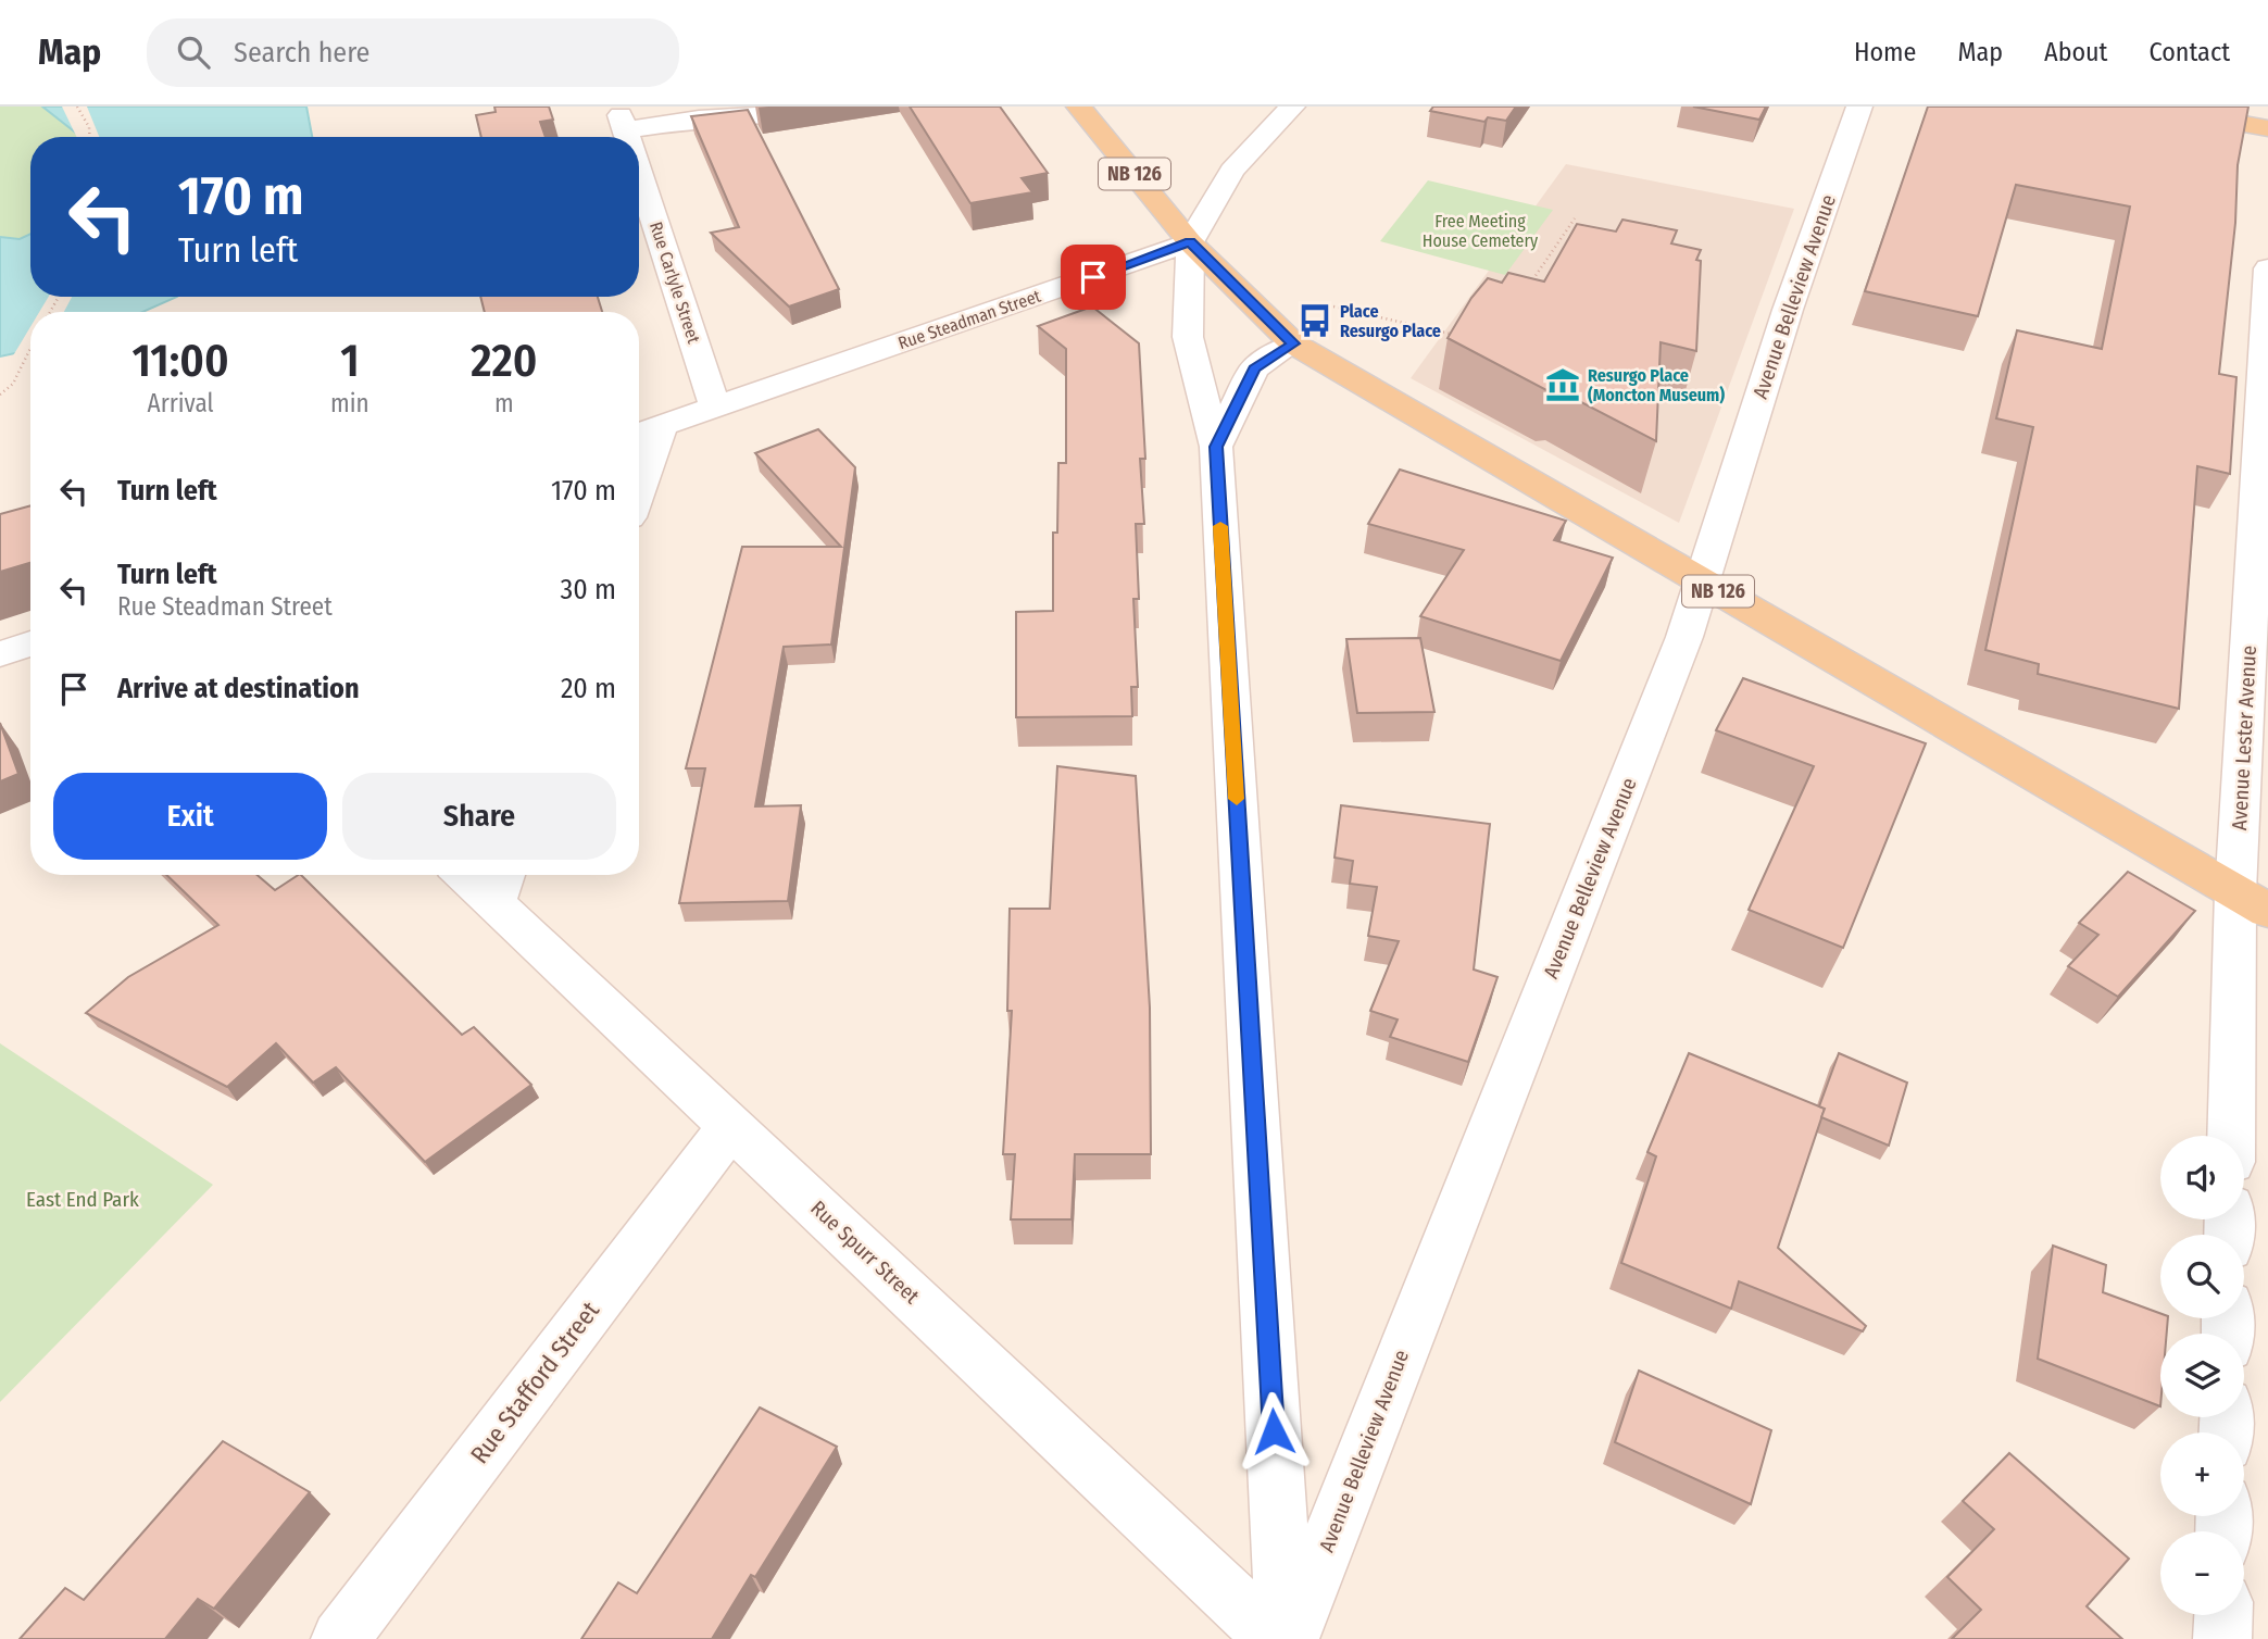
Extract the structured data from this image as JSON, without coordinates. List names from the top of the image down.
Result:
{
  "streets": {
    "main road": ["NB 126"],
    "street": [
      "Rue Carlyle Street",
      "Avenue Belleview Avenue",
      "Rue Steadman Street",
      "Avenue Lester Avenue",
      "Rue Spurr Street",
      "Rue Stafford Street"
    ]
  },
  "crossings": [
    ["NB 126", "Avenue Belleview Avenue"],
    ["NB 126", "Rue Steadman Street"],
    ["NB 126", "Avenue Lester Avenue"],
    ["Rue Carlyle Street", "Rue Steadman Street"],
    ["Rue Spurr Street", "Rue Stafford Street"]
  ],
  "parks": ["Free Meeting House Cemetery", "East End Park"],
  "places": {
    "bus stop": ["Place Resurgo Place"],
    "museum": ["Resurgo Place (Moncton Museum)"]
  },
  "page": {
    "header": "Map",
    "search": "Search here",
    "nav": [
      "Home",
      "Map",
      "About",
      "Contact"
    ],
    "turn": ["170 m", "Turn left"],
    "eta": [
      "11:00",
      "Arrival",
      "1",
      "min",
      "220",
      "m"
    ],
    "list": [
      {
        "name": "Turn left",
        "value": "170 m"
      },
      {
        "name": "Turn left",
        "note": "Rue Steadman Street",
        "value": "30 m"
      },
      {
        "name": "Arrive at destination",
        "value": "20 m"
      }
    ],
    "buttons": ["Exit", "Share"],
    "map_buttons": ["+", "−"]
  }
}
